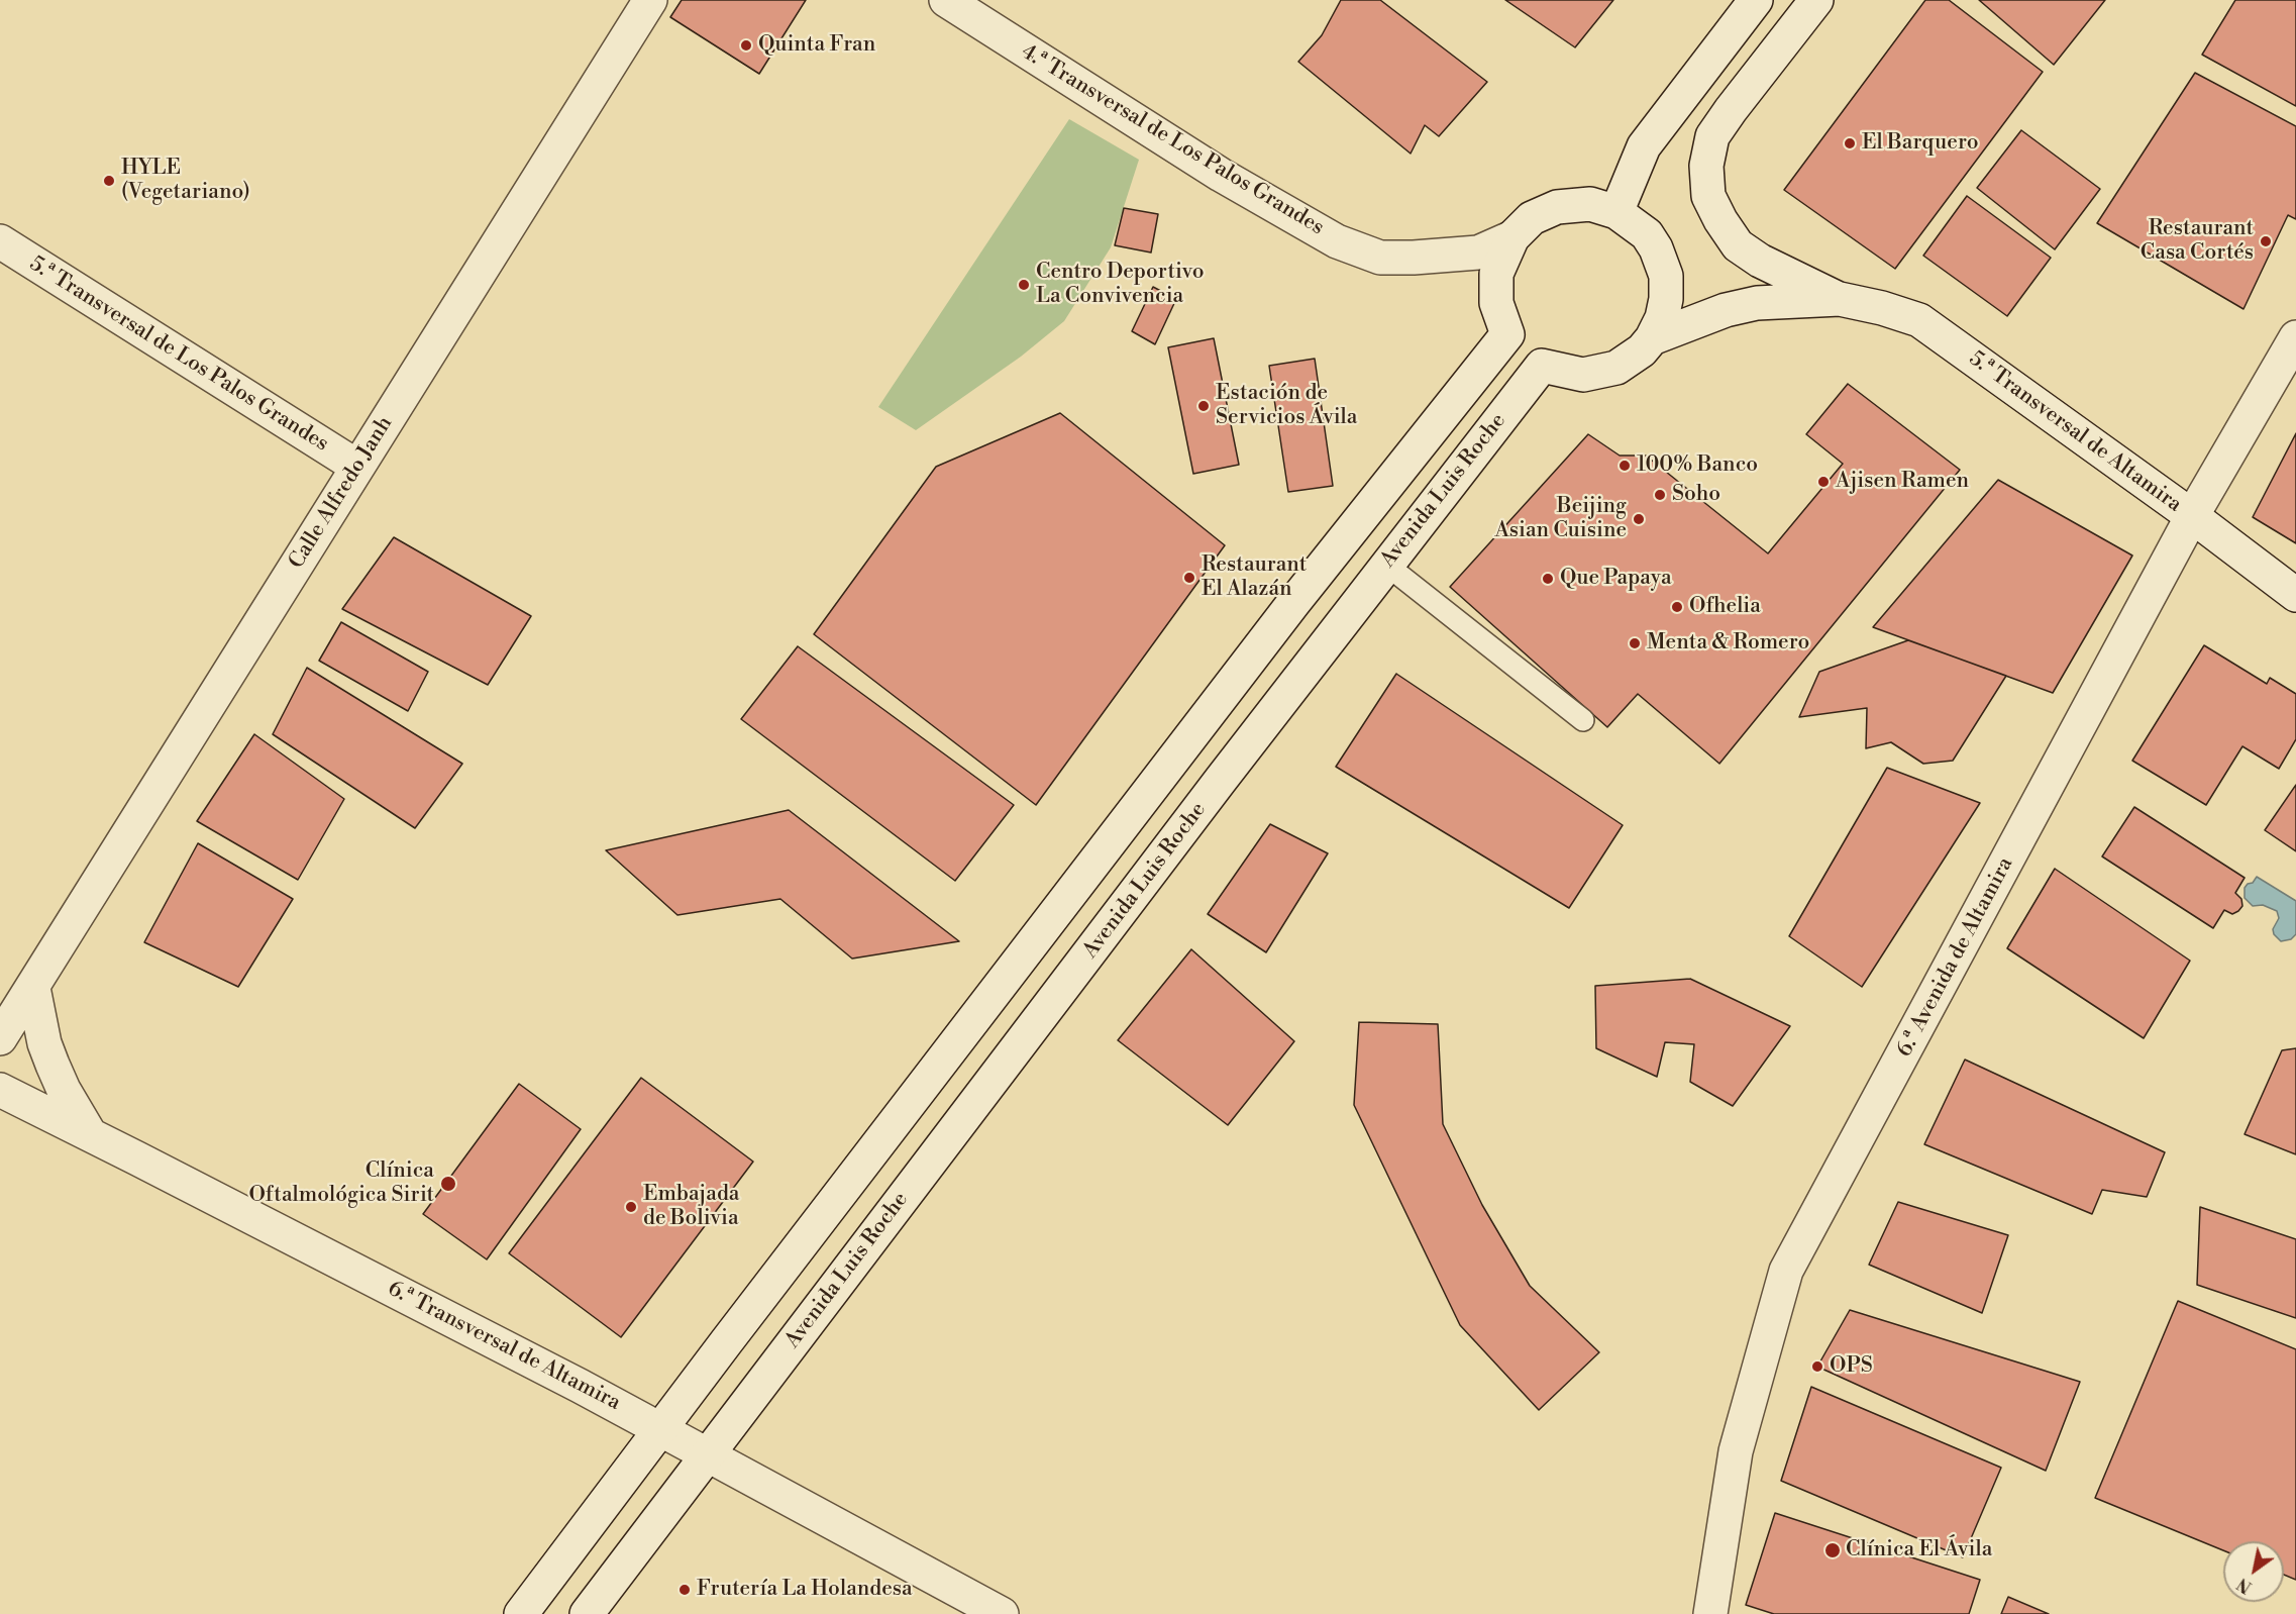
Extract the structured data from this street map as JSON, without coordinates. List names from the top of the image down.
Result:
{
  "streets": {
    "main road": [
      "4.ª Transversal de Los Palos Grandes",
      "5.ª Transversal de Los Palos Grandes",
      "5.ª Transversal de Altamira",
      "Avenida Luis Roche",
      "Calle Alfredo Janh",
      "6.ª Avenida de Altamira",
      "6.ª Transversal de Altamira"
    ]
  },
  "crossings": [
    ["4.ª Transversal de Los Palos Grandes", "Avenida Luis Roche"],
    ["5.ª Transversal de Los Palos Grandes", "Calle Alfredo Janh"],
    ["5.ª Transversal de Altamira", "Avenida Luis Roche"],
    ["5.ª Transversal de Altamira", "6.ª Avenida de Altamira"],
    ["Avenida Luis Roche", "6.ª Transversal de Altamira"]
  ],
  "places": [
    "Quinta Fran",
    "El Barquero",
    "HYLE (Vegetariano)",
    "Restaurant Casa Cortés",
    "Centro Deportivo La Convivencia",
    "Estación de Servicios Ávila",
    "100% Banco",
    "Ajisen Ramen",
    "Soho",
    "Beijing Asian Cuisine",
    "Restaurant El Alazán",
    "Que Papaya",
    "Ofhelia",
    "Menta & Romero",
    "Clínica Oftalmológica Sirit",
    "Embajada de Bolivia",
    "OPS",
    "Clínica El Ávila",
    "Frutería La Holandesa"
  ],
  "north": "bottom left"
}
